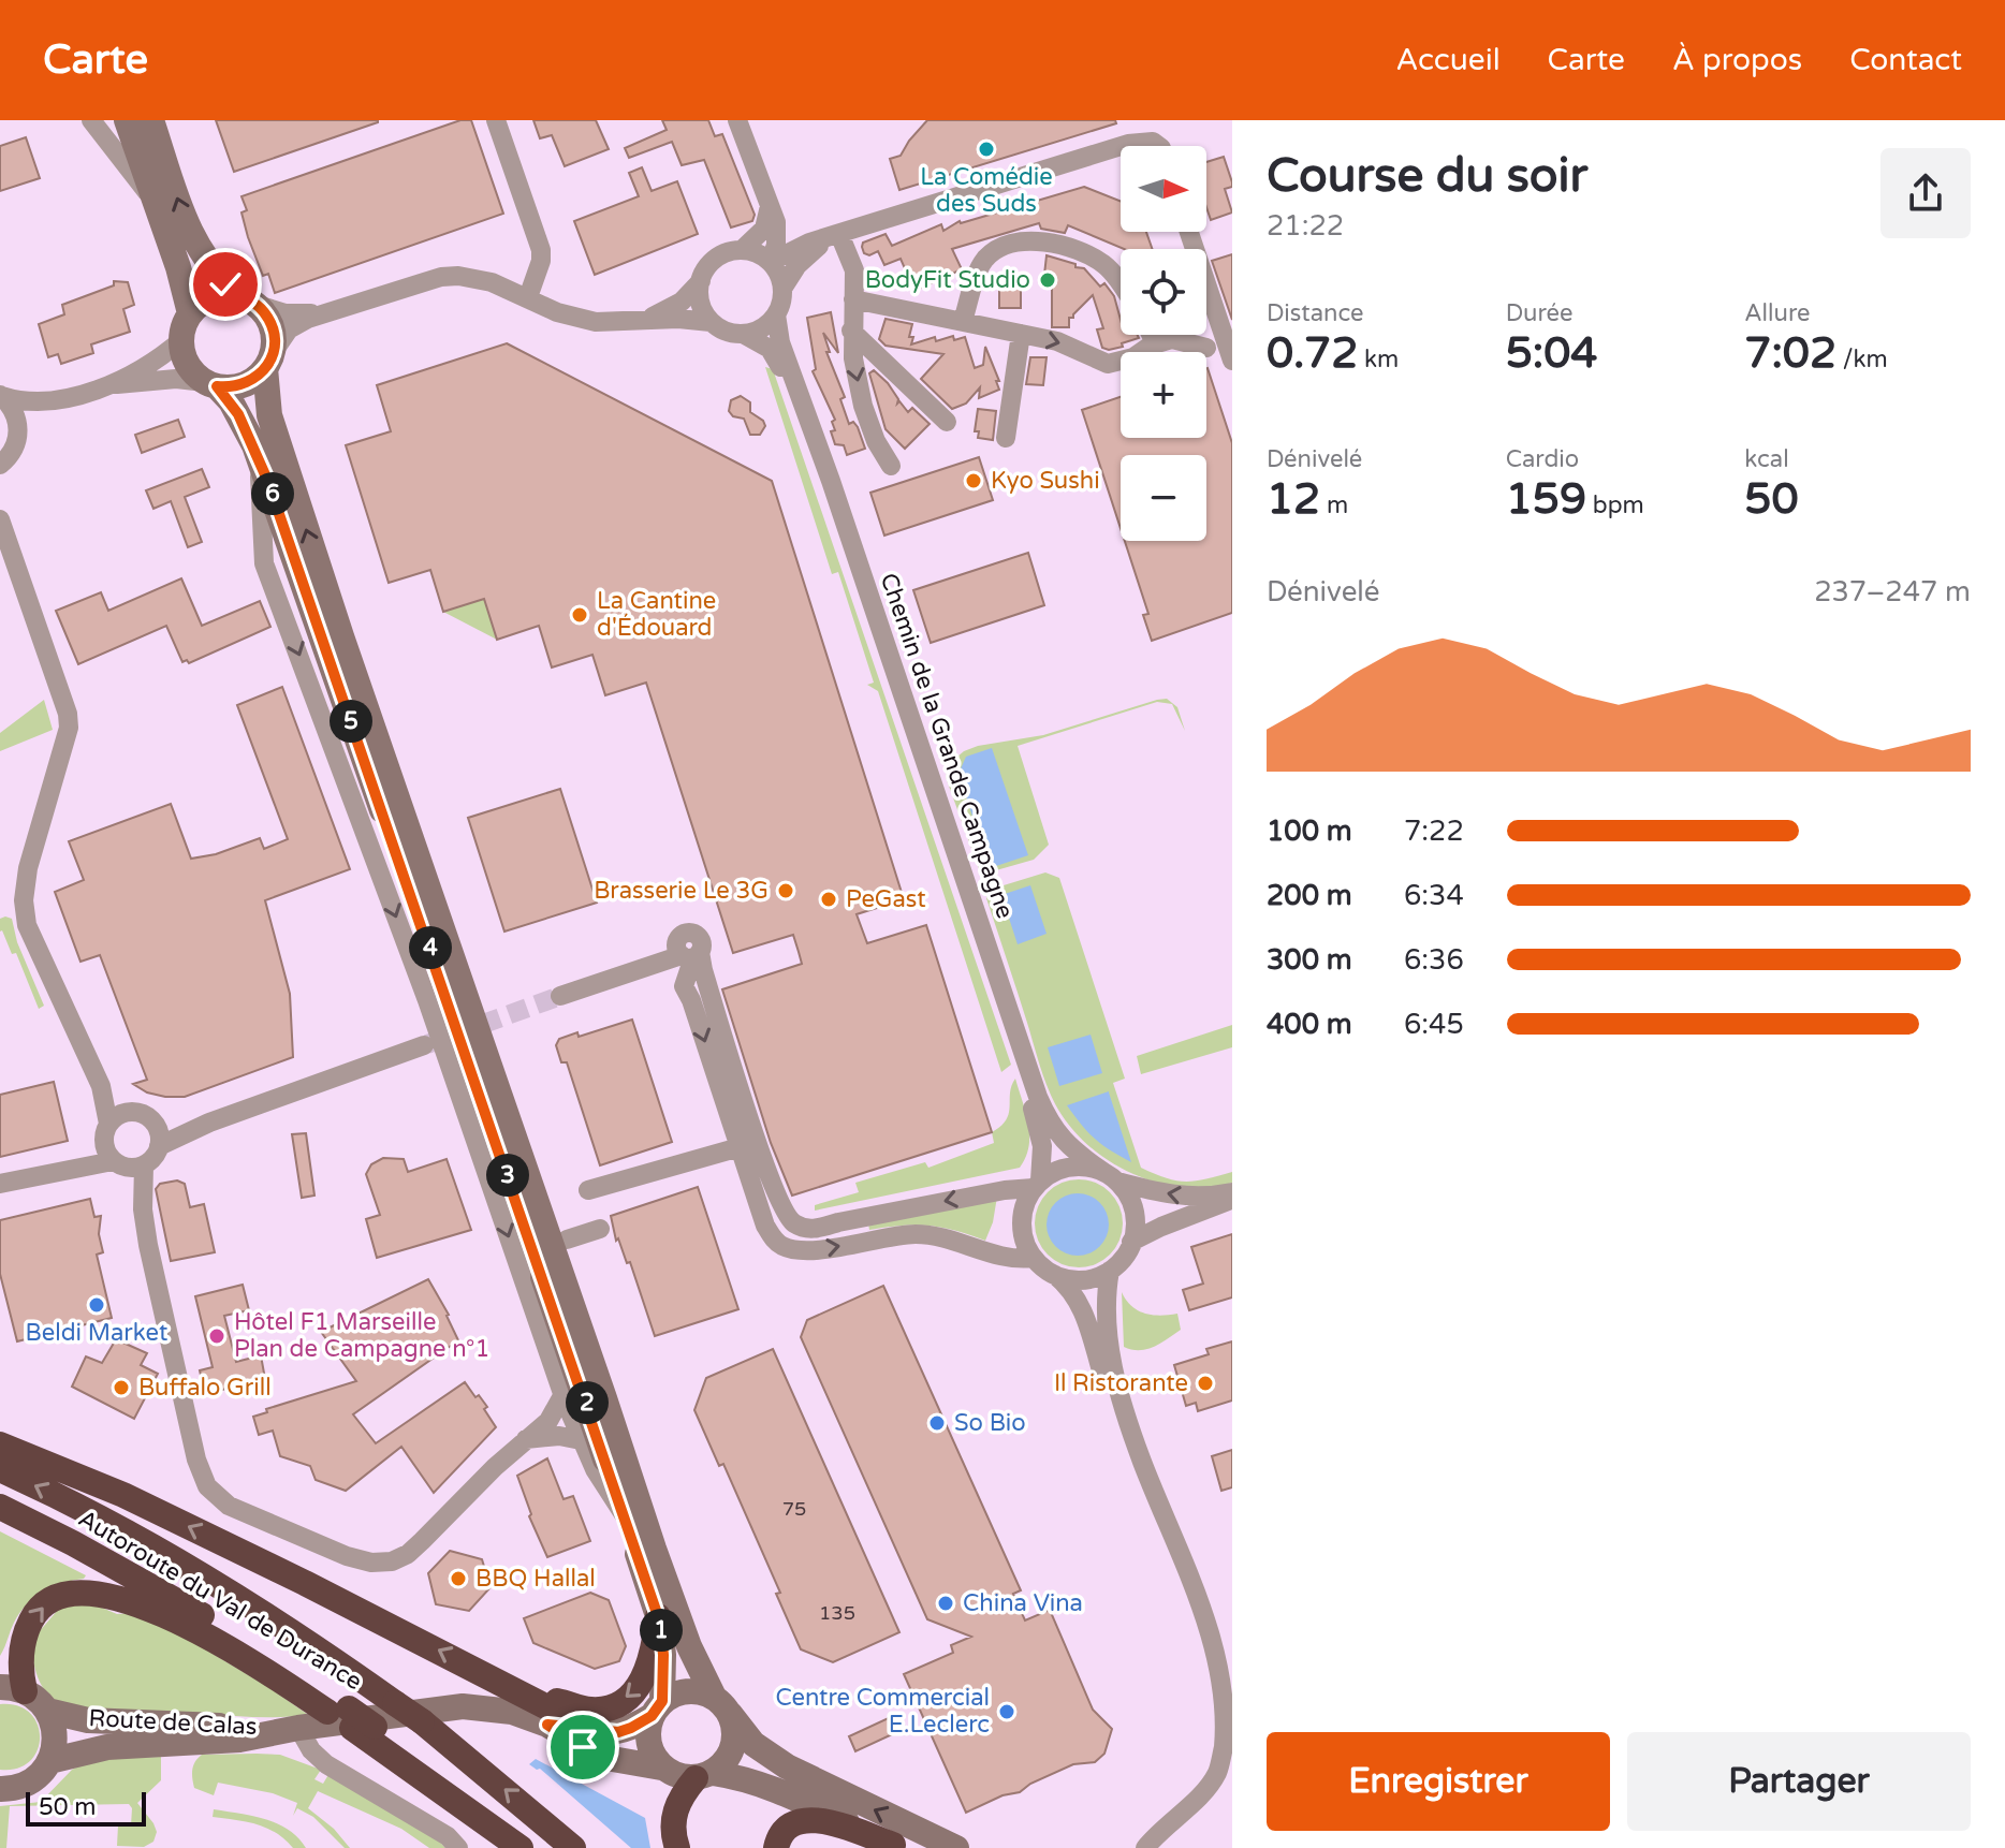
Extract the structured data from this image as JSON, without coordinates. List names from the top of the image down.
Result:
{
  "streets": {
    "highway": ["Autoroute du Val de Durance"],
    "main road": ["Route de Calas"],
    "street": ["Chemin de la Grande Campagne"]
  },
  "places": [
    "La Comédie des Suds",
    "BodyFit Studio",
    "Kyo Sushi",
    "La Cantine d'Édouard",
    "Brasserie Le 3G",
    "PeGast",
    "Beldi Market",
    "Hôtel F1 Marseille Plan de Campagne n°1",
    "Il Ristorante",
    "Buffalo Grill",
    "So Bio",
    "BBQ Hallal",
    "China Vina",
    "Centre Commercial E.Leclerc"
  ],
  "house_numbers": ["75", "135"],
  "scale_bar": "50 m",
  "north": "right",
  "page": {
    "header": "Carte",
    "nav": [
      "Accueil",
      "Carte",
      "À propos",
      "Contact"
    ],
    "heading": ["Course du soir", "21:22"],
    "map_buttons": ["+", "−"],
    "stats": [
      ["Distance", "0.72 km"],
      ["Durée", "5:04"],
      ["Allure", "7:02 /km"],
      ["Dénivelé", "12 m"],
      ["Cardio", "159 bpm"],
      ["kcal", "50"]
    ],
    "pins": [
      "6",
      "5",
      "4",
      "3",
      "2",
      "1"
    ],
    "chart": ["Dénivelé", "237–247 m"],
    "list": [
      {
        "name": "100 m",
        "note": "7:22"
      },
      {
        "name": "200 m",
        "note": "6:34"
      },
      {
        "name": "300 m",
        "note": "6:36"
      },
      {
        "name": "400 m",
        "note": "6:45"
      }
    ],
    "buttons": ["Enregistrer", "Partager"],
    "scale": "50 m"
  }
}
